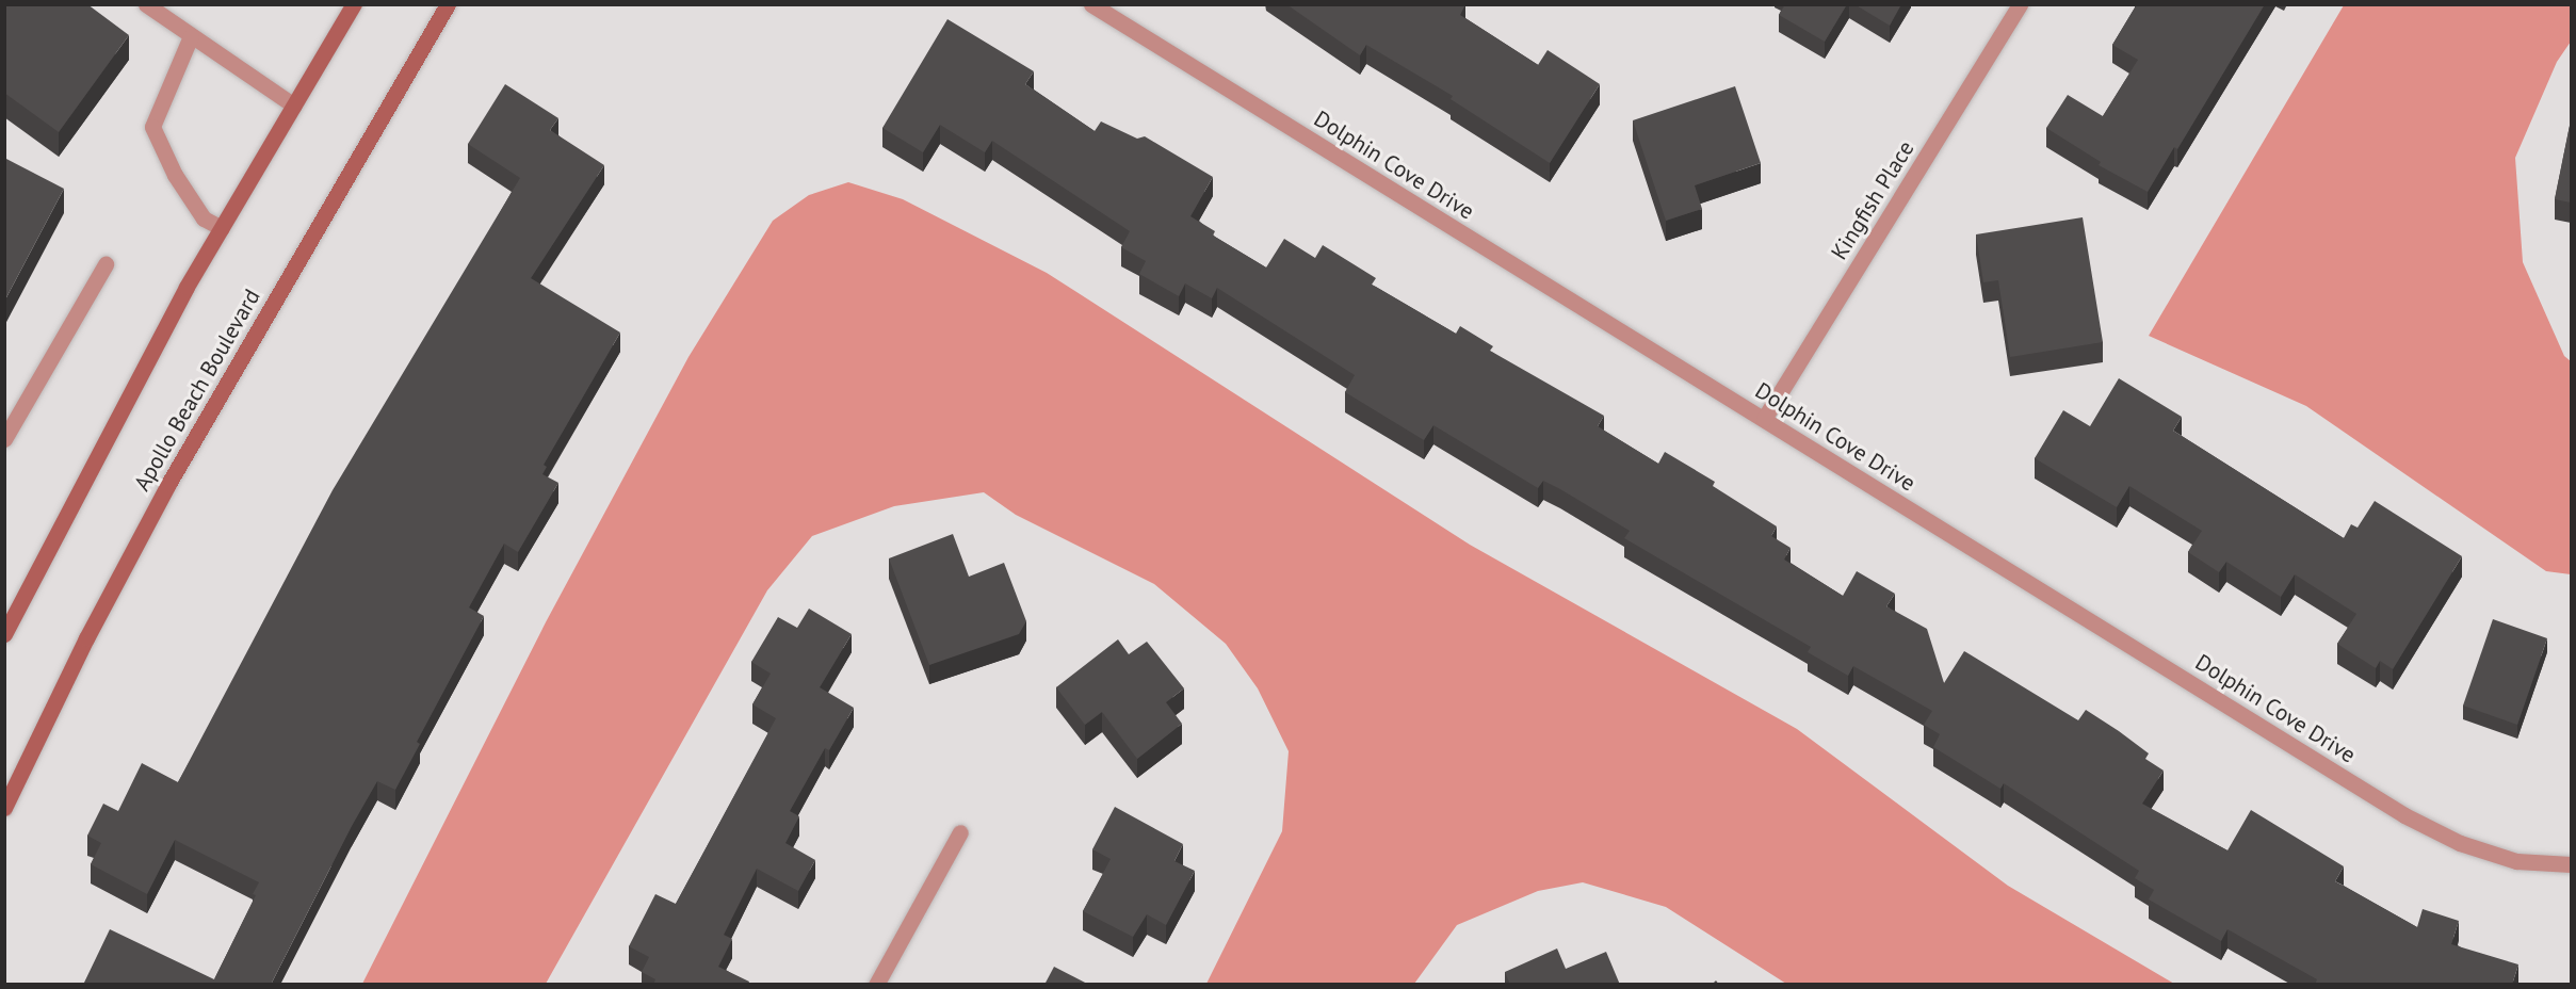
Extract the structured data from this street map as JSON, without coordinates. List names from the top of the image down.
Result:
{
  "streets": {
    "main road": ["Apollo Beach Boulevard"],
    "street": ["Dolphin Cove Drive", "Kingfish Place"]
  },
  "crossings": [
    ["Dolphin Cove Drive", "Kingfish Place"]
  ]
}
